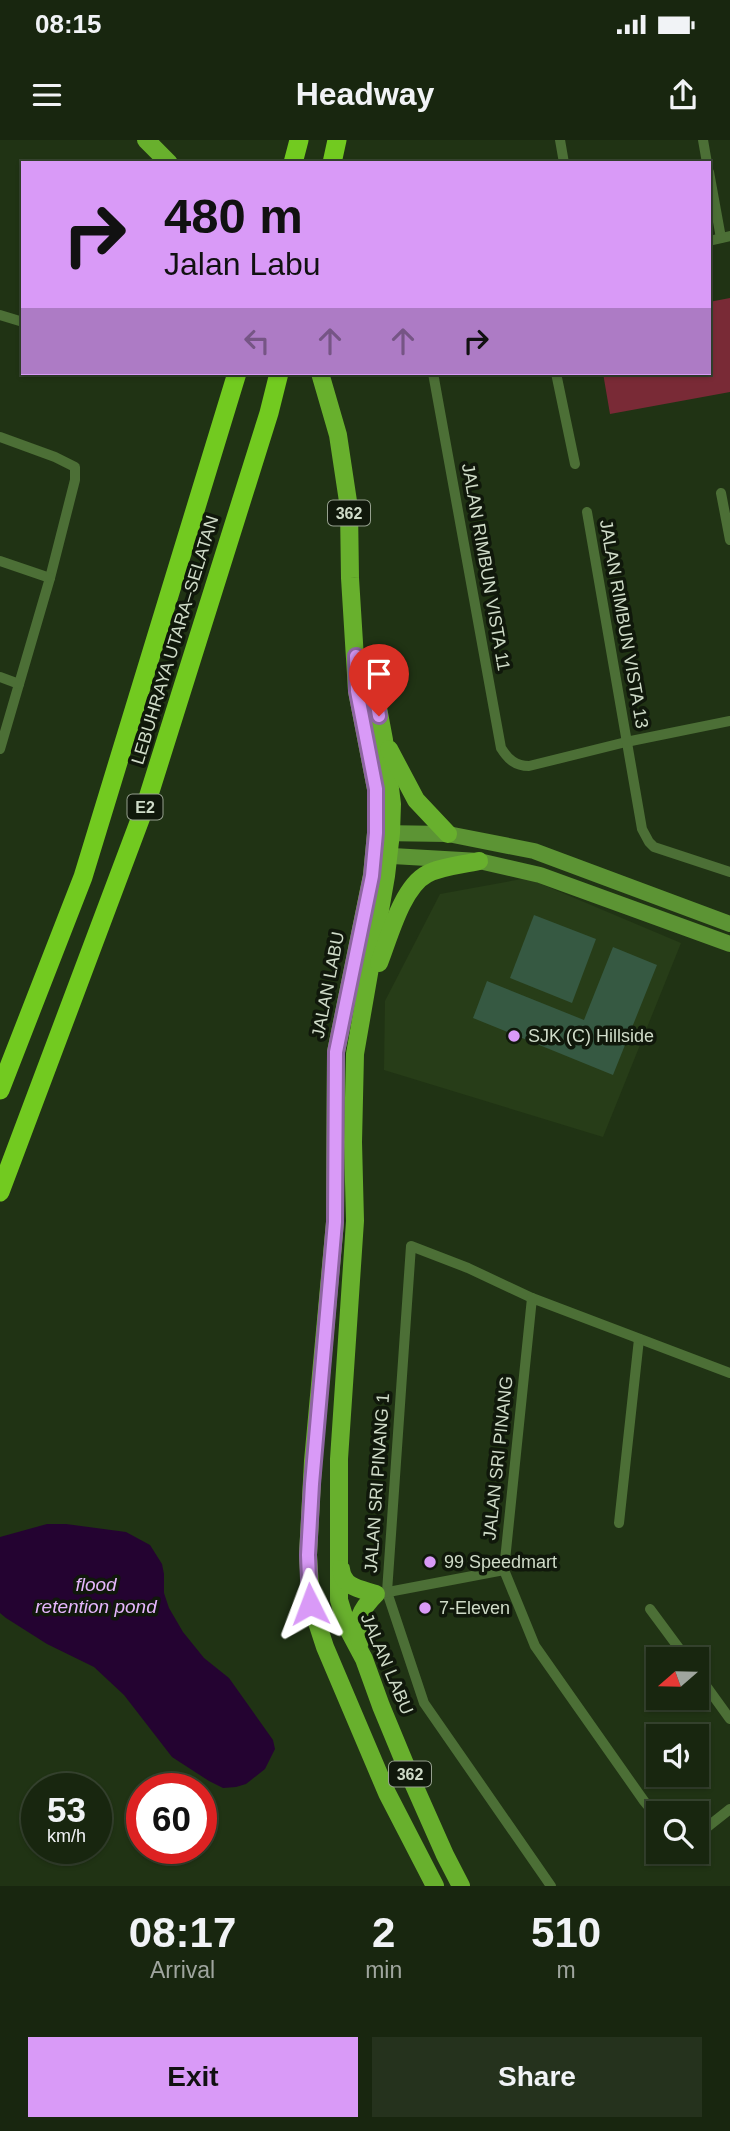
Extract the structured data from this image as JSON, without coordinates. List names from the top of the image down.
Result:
{
  "streets": {
    "highway": ["LEBUHRAYA UTARA–SELATAN", "E2"],
    "main road": ["362", "JALAN LABU"],
    "street": [
      "JALAN RIMBUN VISTA 11",
      "JALAN RIMBUN VISTA 13",
      "JALAN SRI PINANG",
      "JALAN SRI PINANG 1"
    ]
  },
  "crossings": [
    ["JALAN RIMBUN VISTA 11", "JALAN RIMBUN VISTA 13"],
    ["JALAN SRI PINANG", "JALAN SRI PINANG 1"]
  ],
  "water": ["flood retention pond"],
  "places": ["SJK (C) Hillside", "99 Speedmart", "7-Eleven"],
  "north": "left",
  "page": {
    "status": "08:15",
    "header": "Headway",
    "turn": ["480 m", "Jalan Labu"],
    "speed": "53 km/h",
    "limit": "60",
    "eta": [
      "08:17",
      "Arrival",
      "2",
      "min",
      "510",
      "m"
    ],
    "buttons": ["Exit", "Share"]
  }
}
